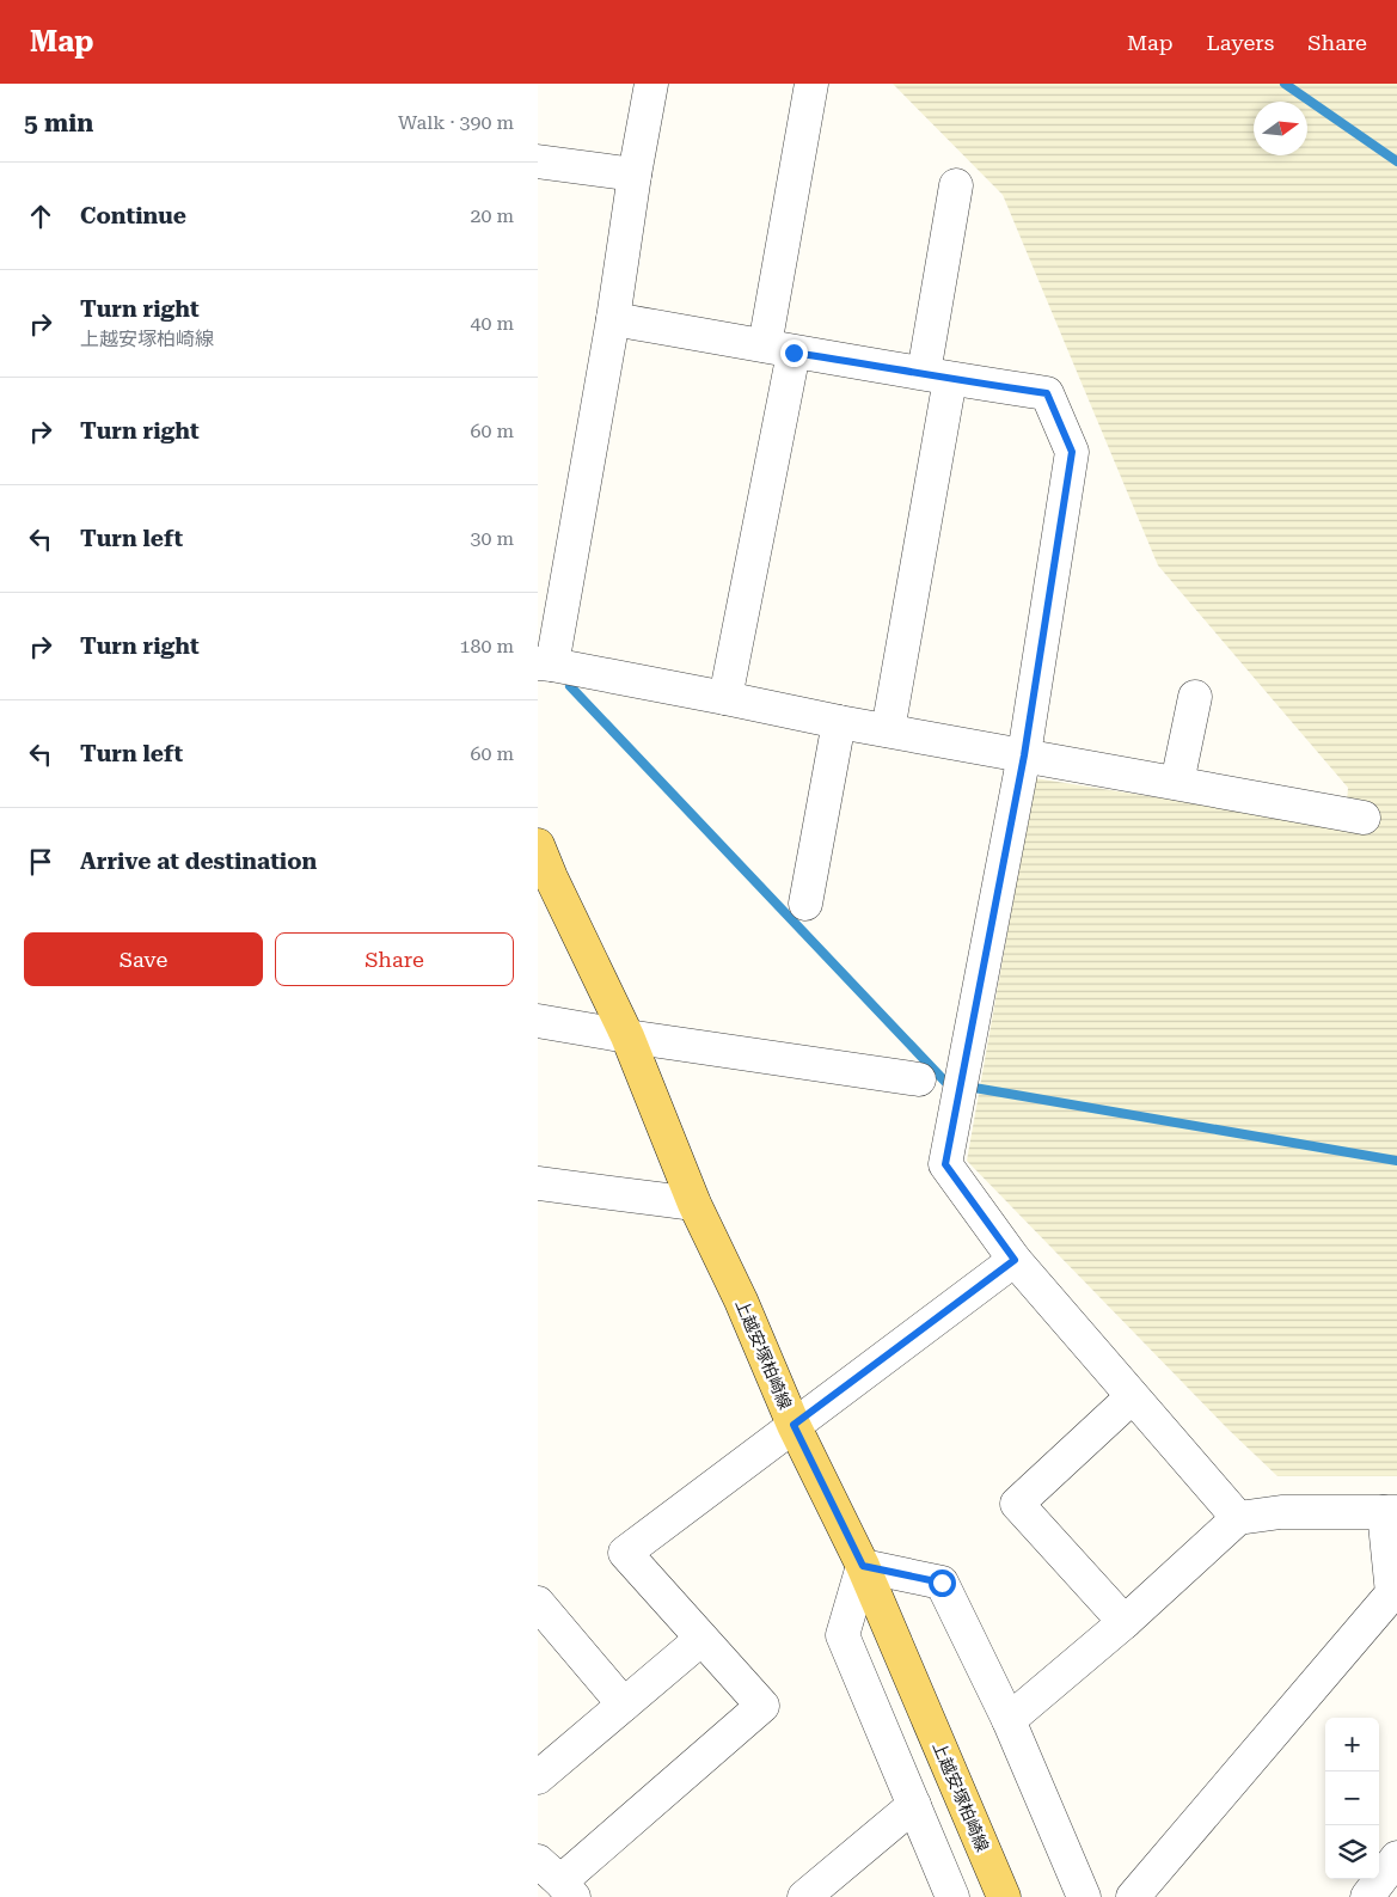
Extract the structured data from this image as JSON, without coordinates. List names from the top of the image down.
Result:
{
  "streets": {
    "main road": ["上越安塚柏崎線"]
  },
  "north": "right",
  "page": {
    "header": "Map",
    "nav": ["Map", "Layers", "Share"],
    "heading": ["5 min", "Walk · 390 m"],
    "list": [
      ["Continue", "20 m"],
      ["Turn right", "上越安塚柏崎線", "40 m"],
      ["Turn right", "60 m"],
      ["Turn left", "30 m"],
      ["Turn right", "180 m"],
      ["Turn left", "60 m"],
      "Arrive at destination"
    ],
    "buttons": ["Save", "Share"],
    "map_buttons": ["+", "−"]
  }
}
